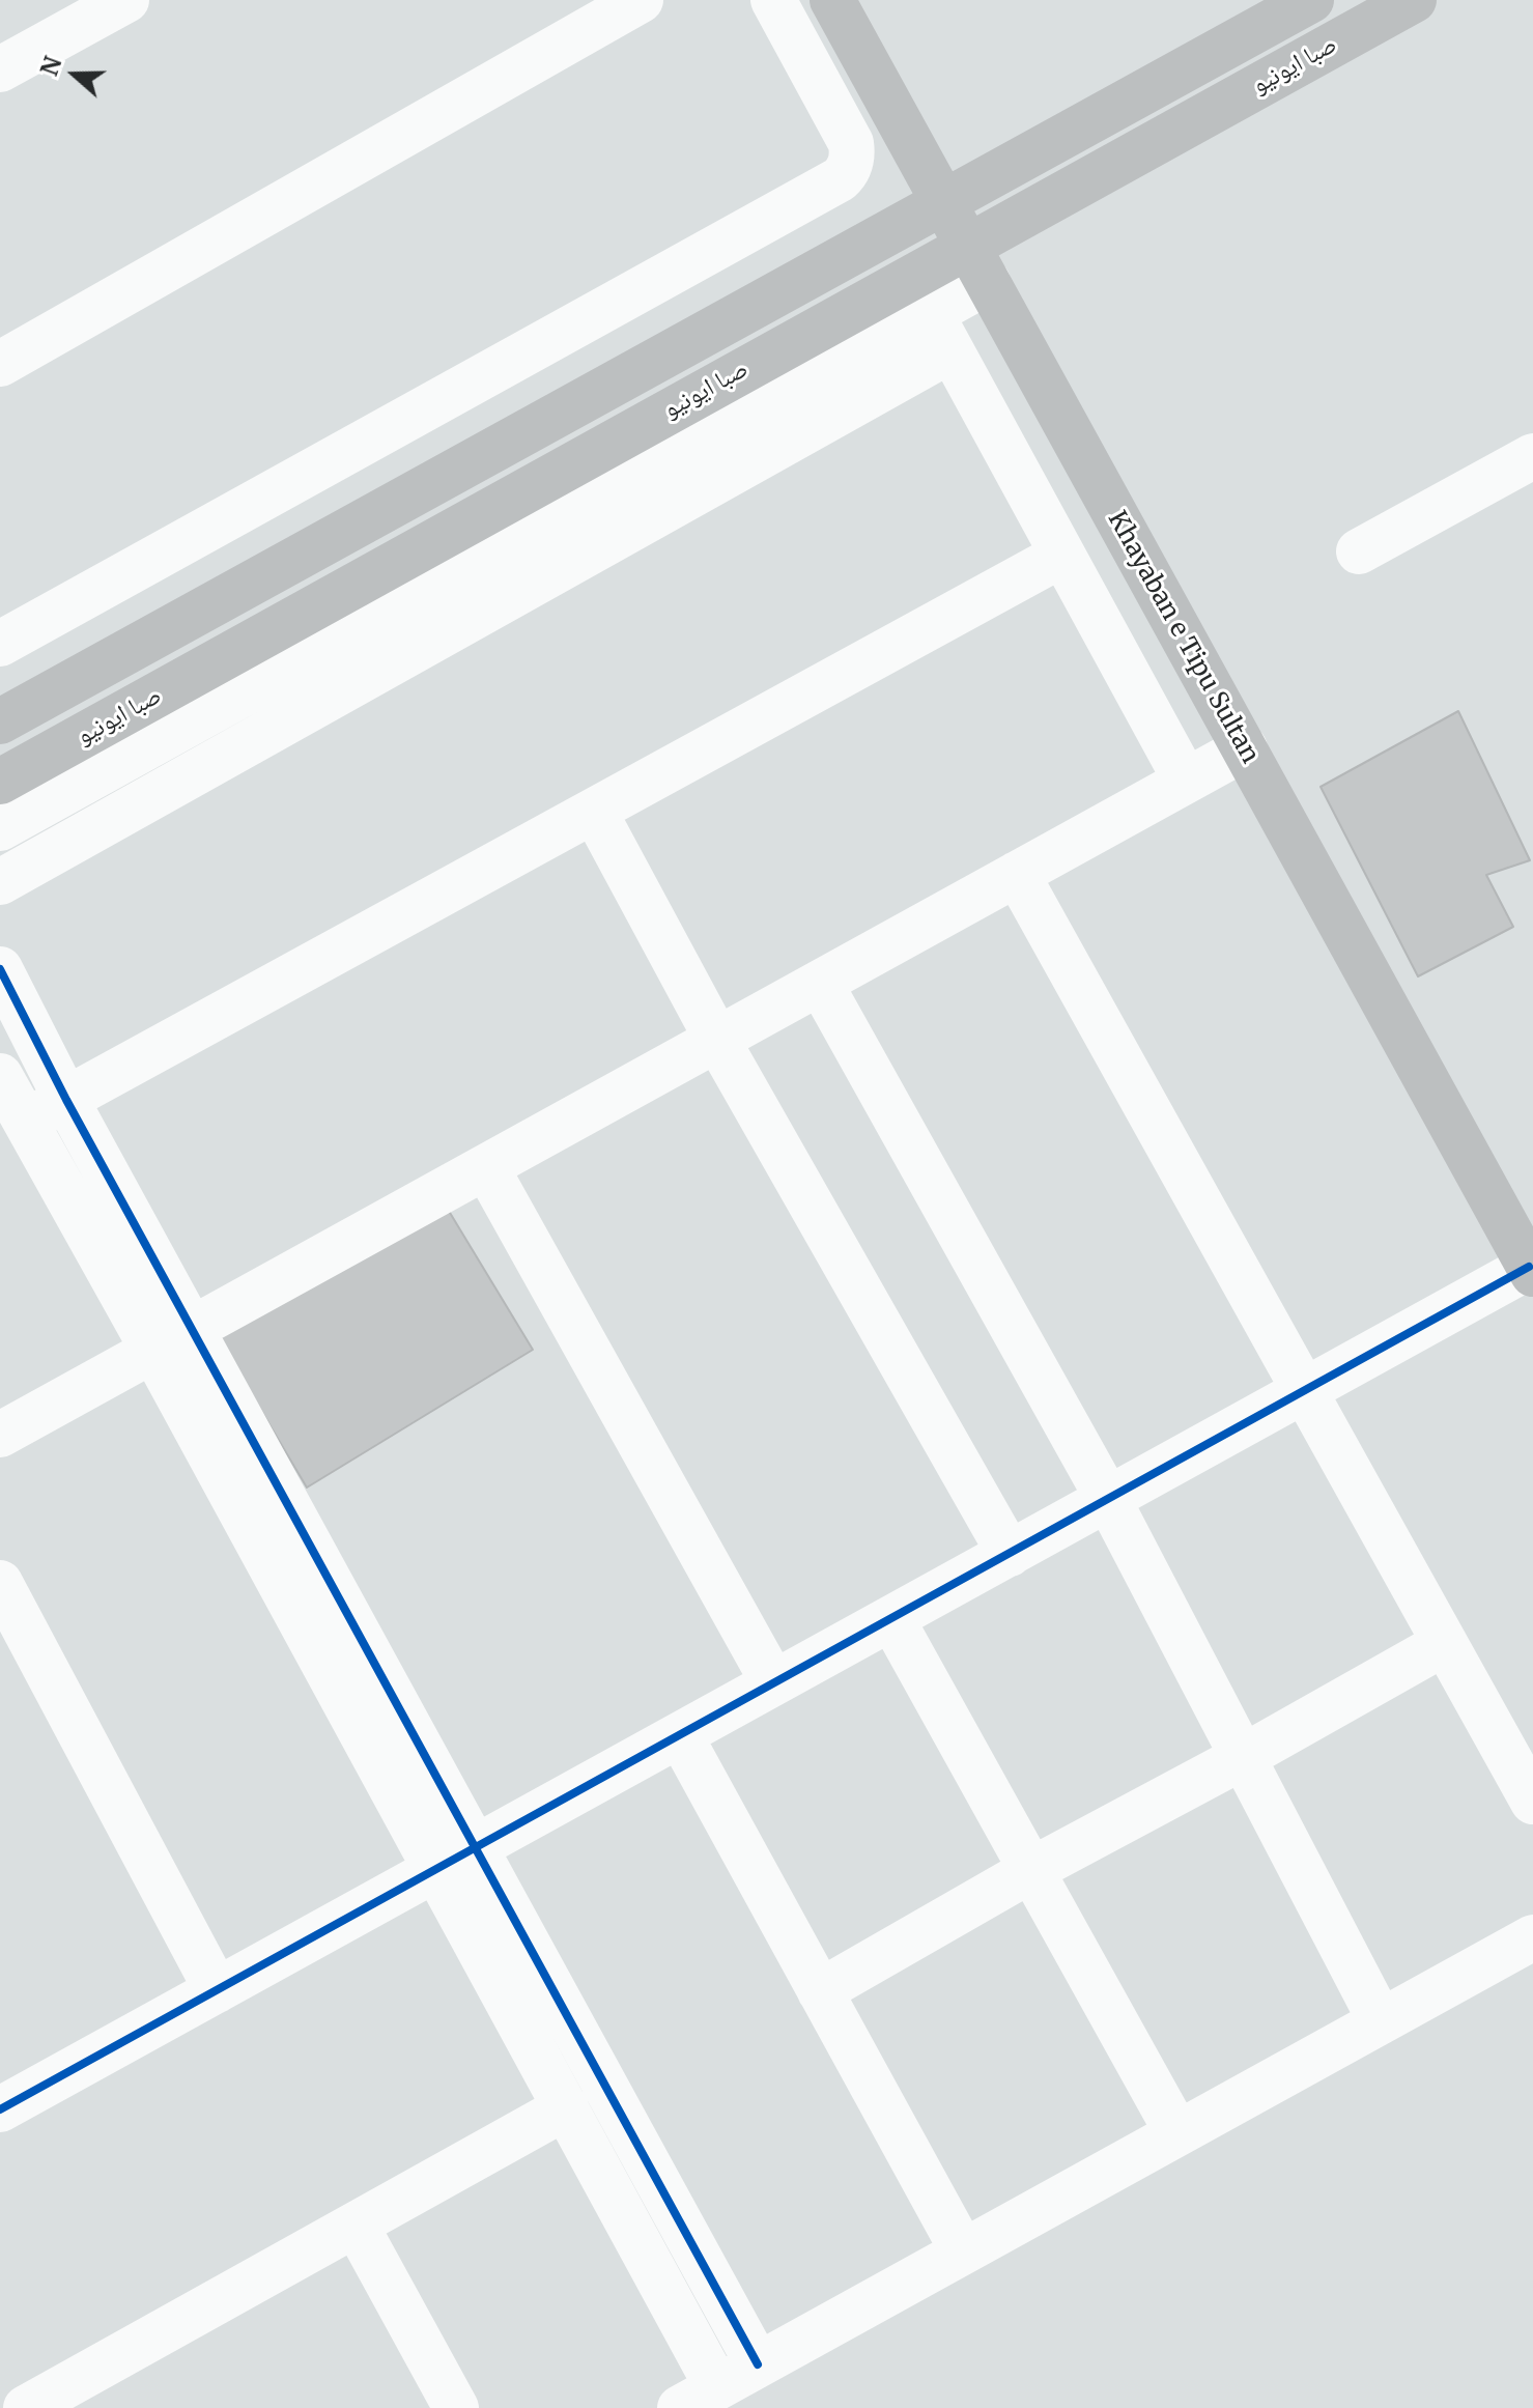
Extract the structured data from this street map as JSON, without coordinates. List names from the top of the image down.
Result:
{
  "streets": {
    "main road": ["صبا ایونیو", "Khayaban e Tipu Sultan"]
  },
  "crossings": [
    ["صبا ایونیو", "Khayaban e Tipu Sultan"]
  ],
  "north": "left"
}
